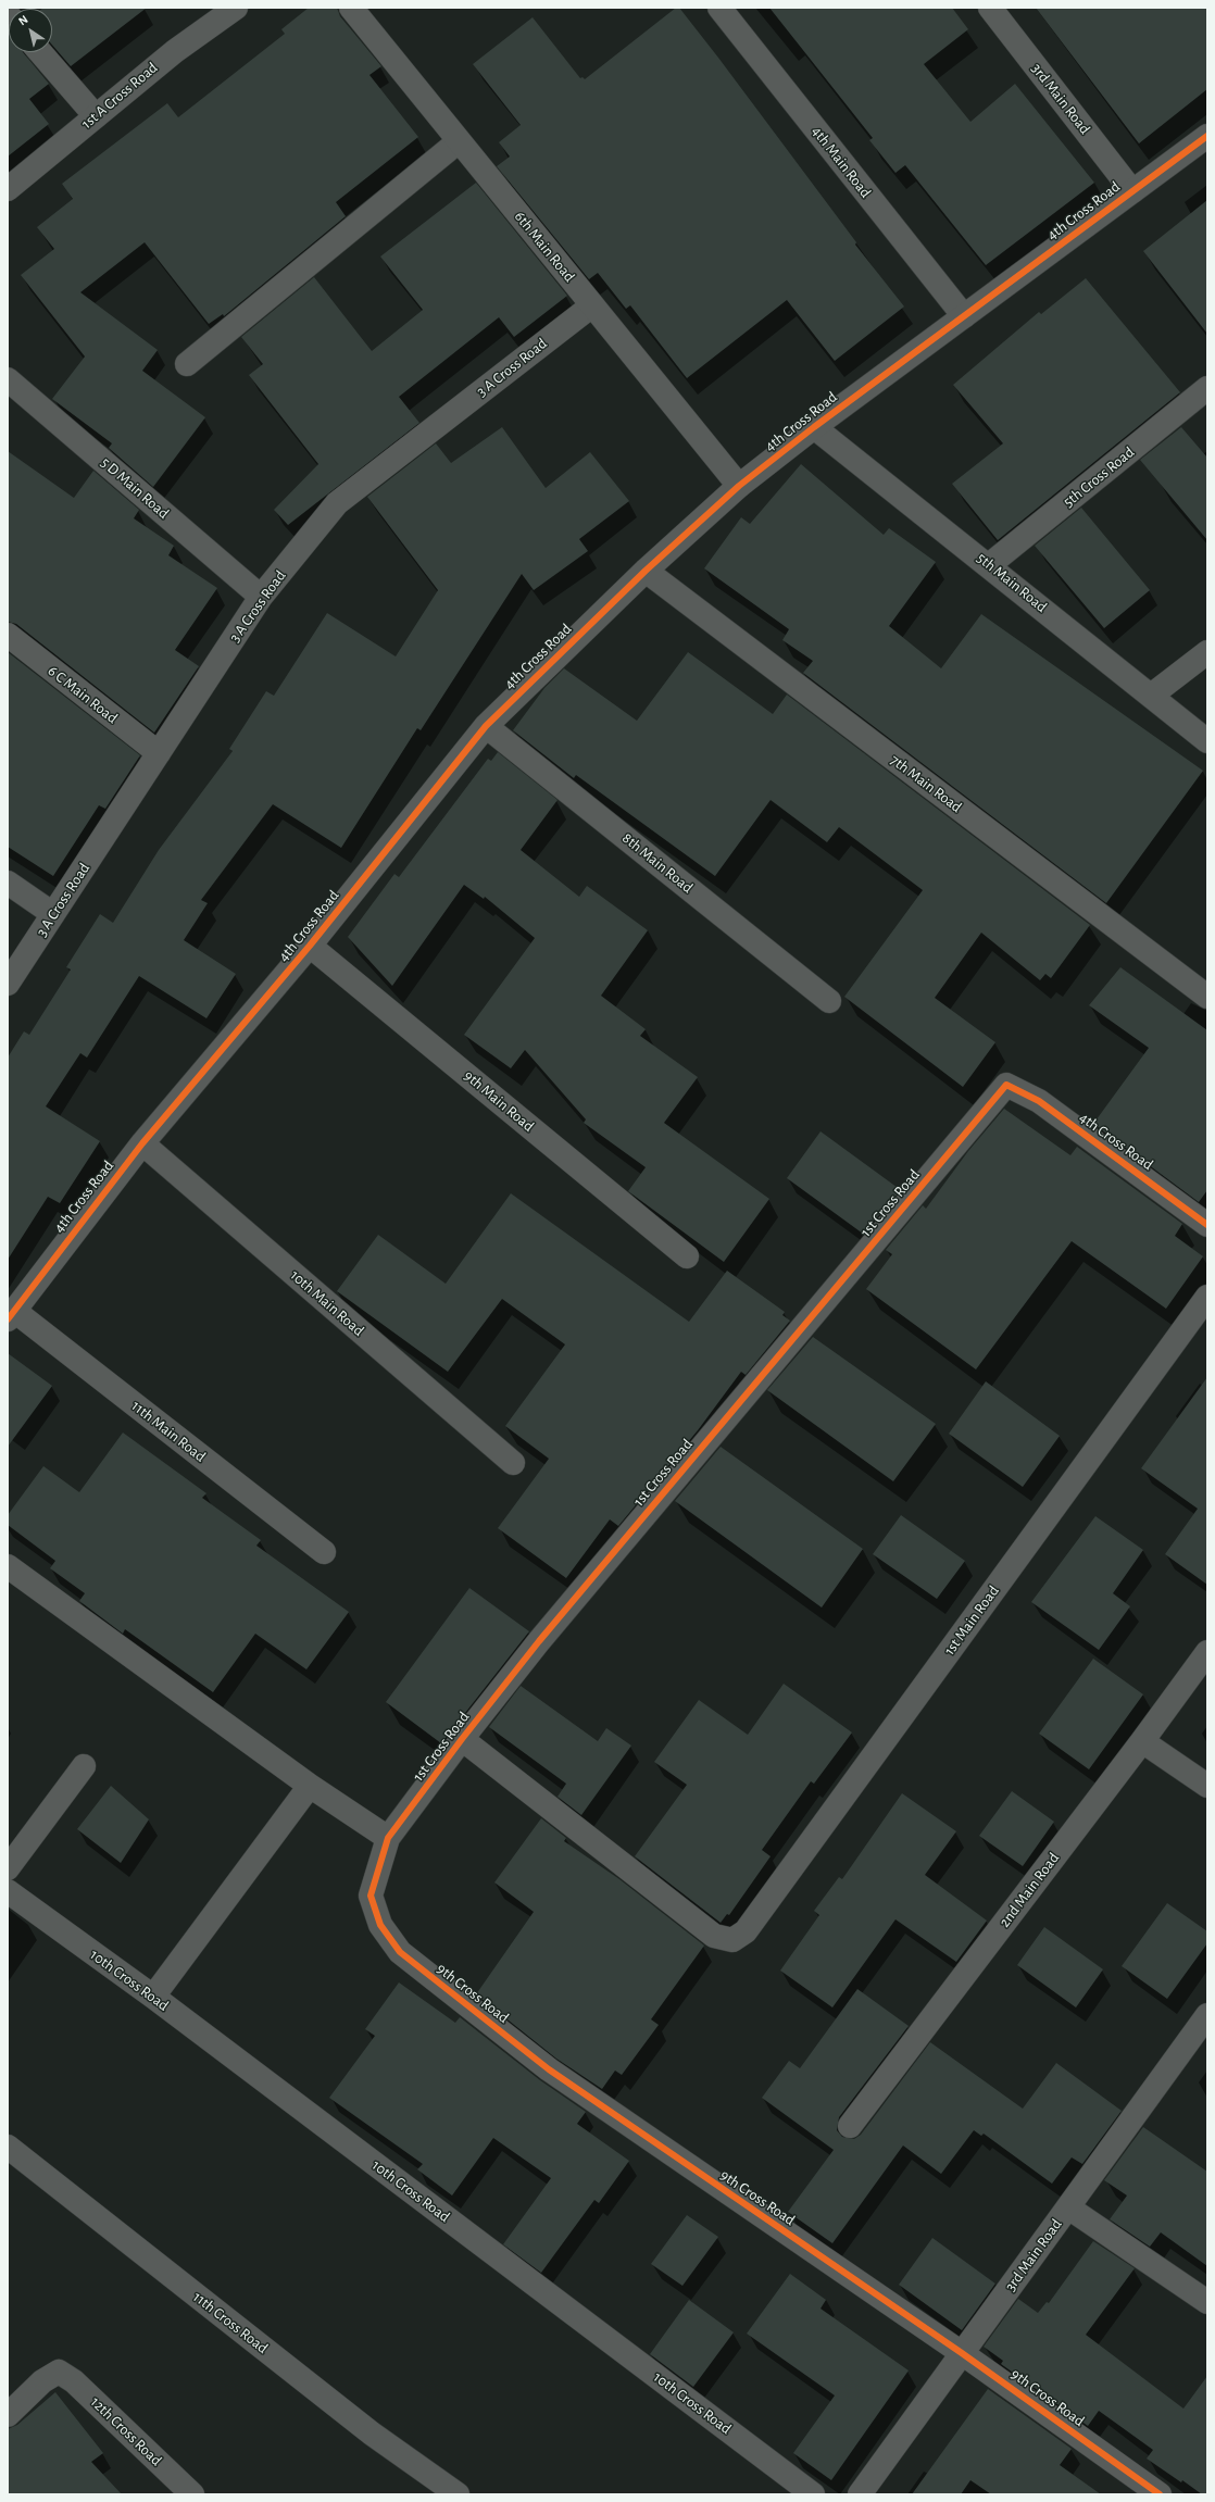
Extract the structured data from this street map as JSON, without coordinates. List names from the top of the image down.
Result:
{
  "streets": {
    "street": [
      "1st A Cross Road",
      "3rd Main Road",
      "4th Main Road",
      "4th Cross Road",
      "6th Main Road",
      "3 A Cross Road",
      "5th Cross Road",
      "5 D Main Road",
      "5th Main Road",
      "6 C Main Road",
      "7th Main Road",
      "8th Main Road",
      "9th Main Road",
      "1st Cross Road",
      "10th Main Road",
      "11th Main Road",
      "1st Main Road",
      "2nd Main Road",
      "10th Cross Road",
      "9th Cross Road",
      "11th Cross Road",
      "12th Cross Road"
    ]
  },
  "crossings": [
    ["3rd Main Road", "4th Cross Road"],
    ["3rd Main Road", "9th Cross Road"],
    ["4th Main Road", "4th Cross Road"],
    ["4th Cross Road", "6th Main Road"],
    ["4th Cross Road", "5th Main Road"],
    ["4th Cross Road", "7th Main Road"],
    ["4th Cross Road", "8th Main Road"],
    ["4th Cross Road", "9th Main Road"],
    ["4th Cross Road", "1st Cross Road"],
    ["4th Cross Road", "10th Main Road"],
    ["4th Cross Road", "11th Main Road"],
    ["6th Main Road", "3 A Cross Road"],
    ["3 A Cross Road", "5 D Main Road"],
    ["3 A Cross Road", "6 C Main Road"],
    ["5th Cross Road", "5th Main Road"],
    ["1st Cross Road", "1st Main Road"],
    ["1st Cross Road", "9th Cross Road"]
  ],
  "north": "top left"
}
